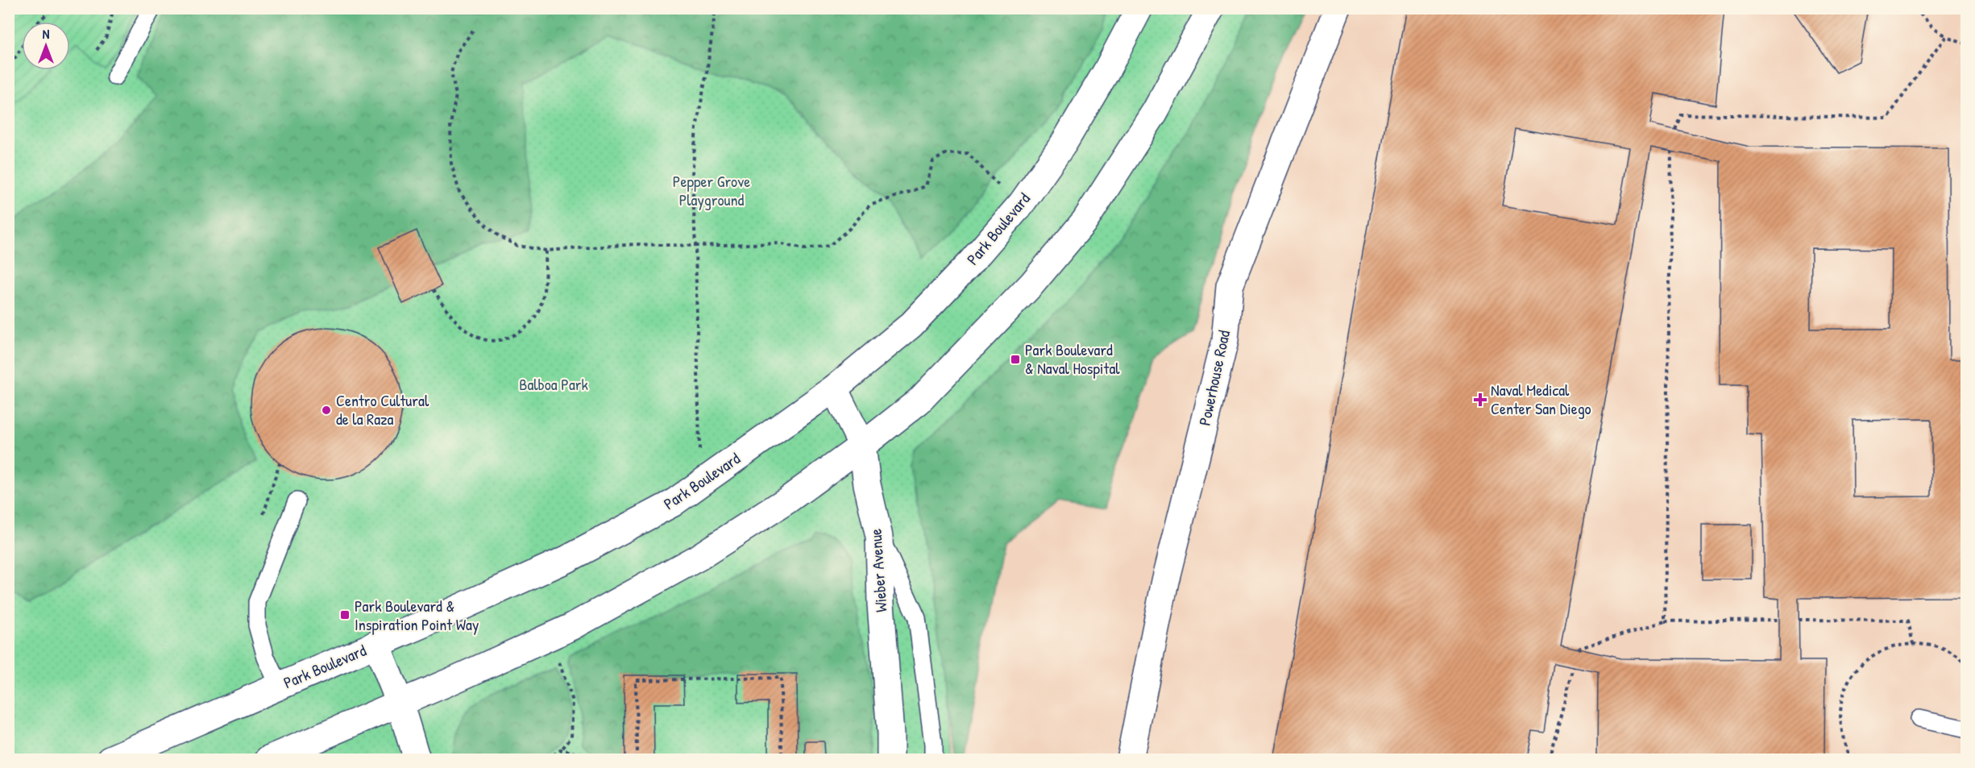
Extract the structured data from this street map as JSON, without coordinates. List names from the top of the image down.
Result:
{
  "streets": {
    "main road": ["Park Boulevard", "Powerhouse Road", "Wieber Avenue"]
  },
  "crossings": [
    ["Park Boulevard", "Wieber Avenue"]
  ],
  "parks": ["Pepper Grove Playground", "Balboa Park"],
  "places": {
    "transit": ["Park Boulevard & Naval Hospital", "Park Boulevard & Inspiration Point Way"],
    "health": ["Naval Medical Center San Diego"],
    "other": ["Centro Cultural de la Raza"]
  },
  "north": "top"
}
